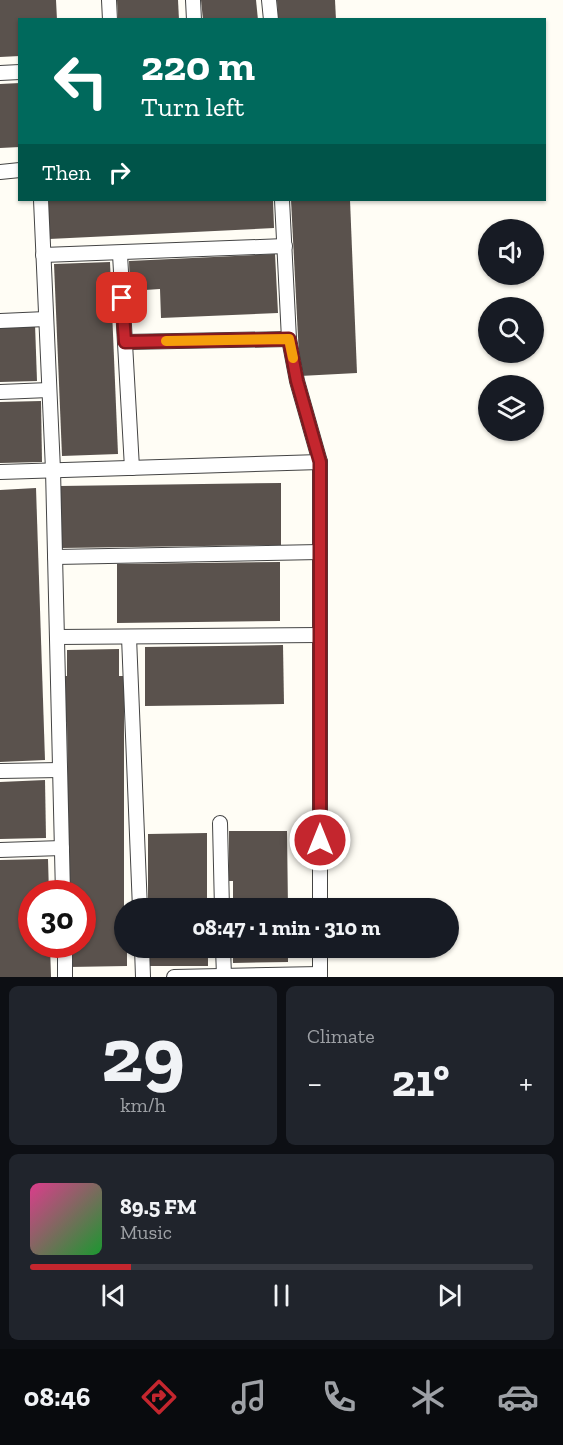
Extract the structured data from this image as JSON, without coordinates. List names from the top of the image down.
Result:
{
  "page": {
    "turn": ["220 m", "Turn left"],
    "then": "Then",
    "limit": "30",
    "trip": "08:47 · 1 min · 310 m",
    "tile": [
      ["29", "km/h"],
      "Climate"
    ],
    "heat": ["−", "21°", "+"],
    "song": ["89.5 FM", "Music"],
    "tabs": "08:46"
  }
}
